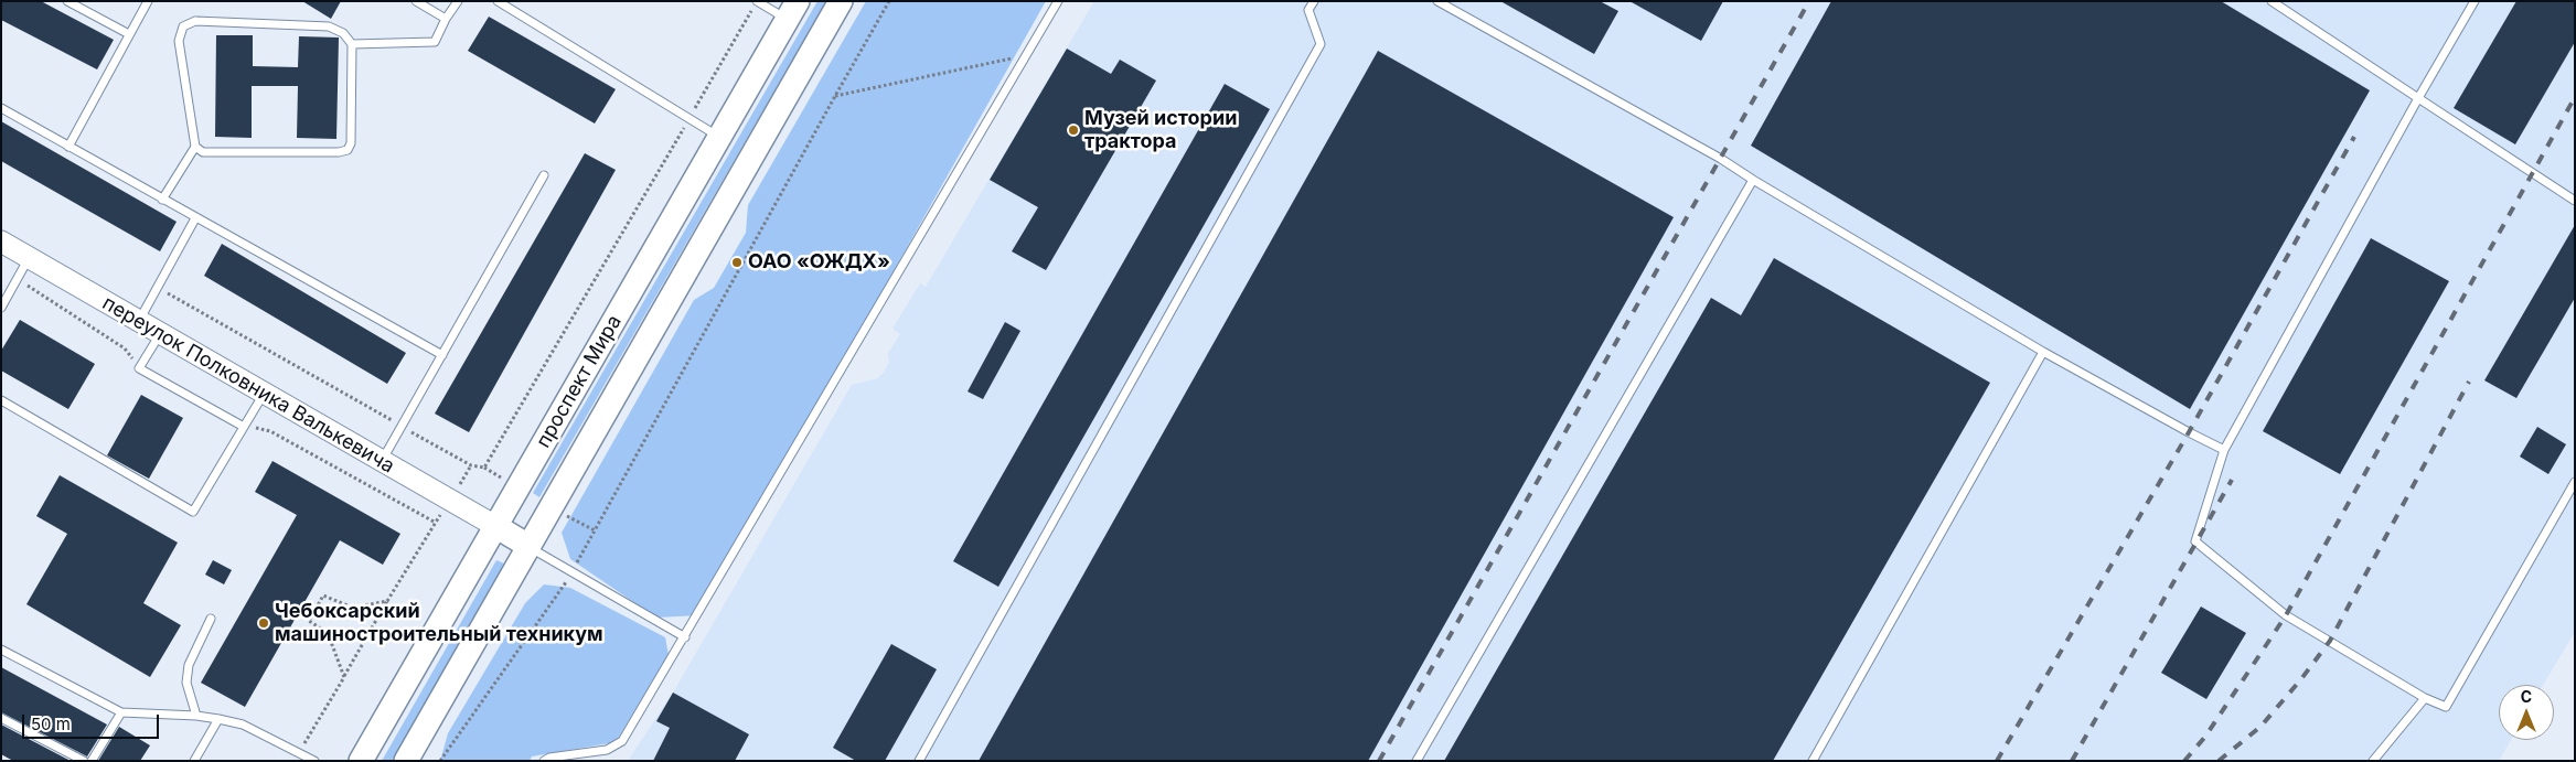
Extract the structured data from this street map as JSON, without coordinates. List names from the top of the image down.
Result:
{
  "streets": {
    "main road": ["проспект Мира"],
    "street": ["переулок Полковника Валькевича"]
  },
  "crossings": [
    ["проспект Мира", "переулок Полковника Валькевича"]
  ],
  "places": ["Музей истории трактора", "ОАО «ОЖДХ»", "Чебоксарский машиностроительный техникум"],
  "scale_bar": "50 m",
  "north": "top"
}
